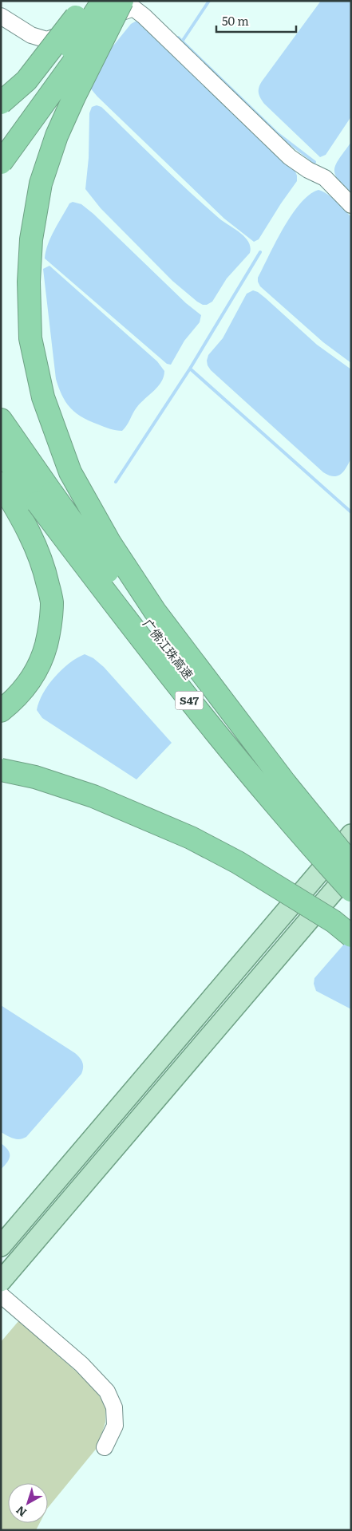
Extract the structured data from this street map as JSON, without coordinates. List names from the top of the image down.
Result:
{
  "streets": {
    "highway": ["广佛江珠高速", "S47"]
  },
  "scale_bar": "50 m",
  "north": "bottom left"
}
